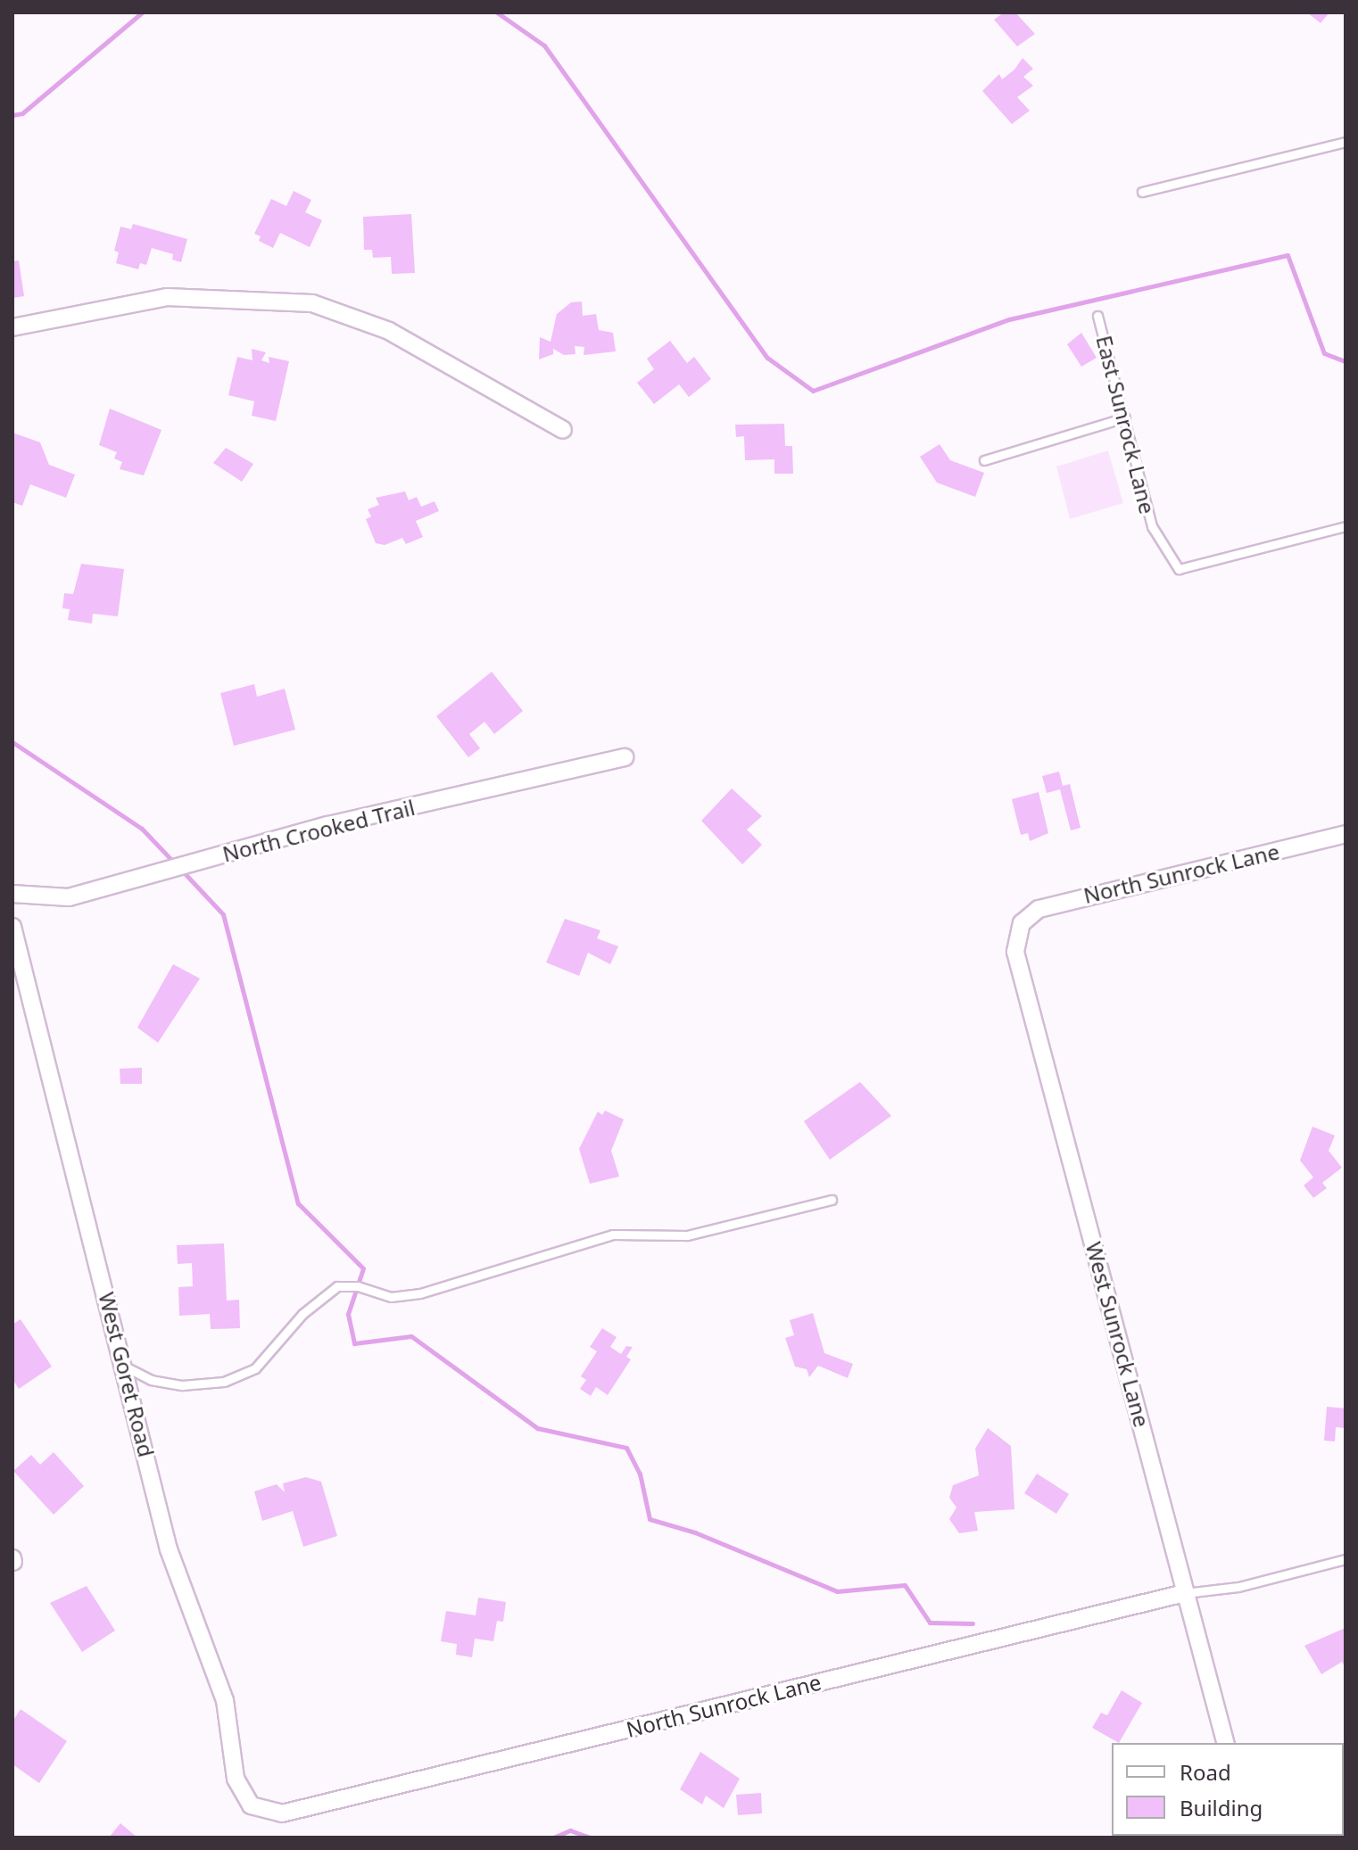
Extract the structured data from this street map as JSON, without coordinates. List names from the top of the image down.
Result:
{
  "streets": {
    "street": [
      "North Crooked Trail",
      "North Sunrock Lane",
      "West Sunrock Lane",
      "West Goret Road"
    ],
    "lane": ["East Sunrock Lane"]
  },
  "crossings": [
    ["North Sunrock Lane", "West Sunrock Lane"],
    ["North Sunrock Lane", "West Goret Road"]
  ],
  "legend": ["Road", "Building"]
}
